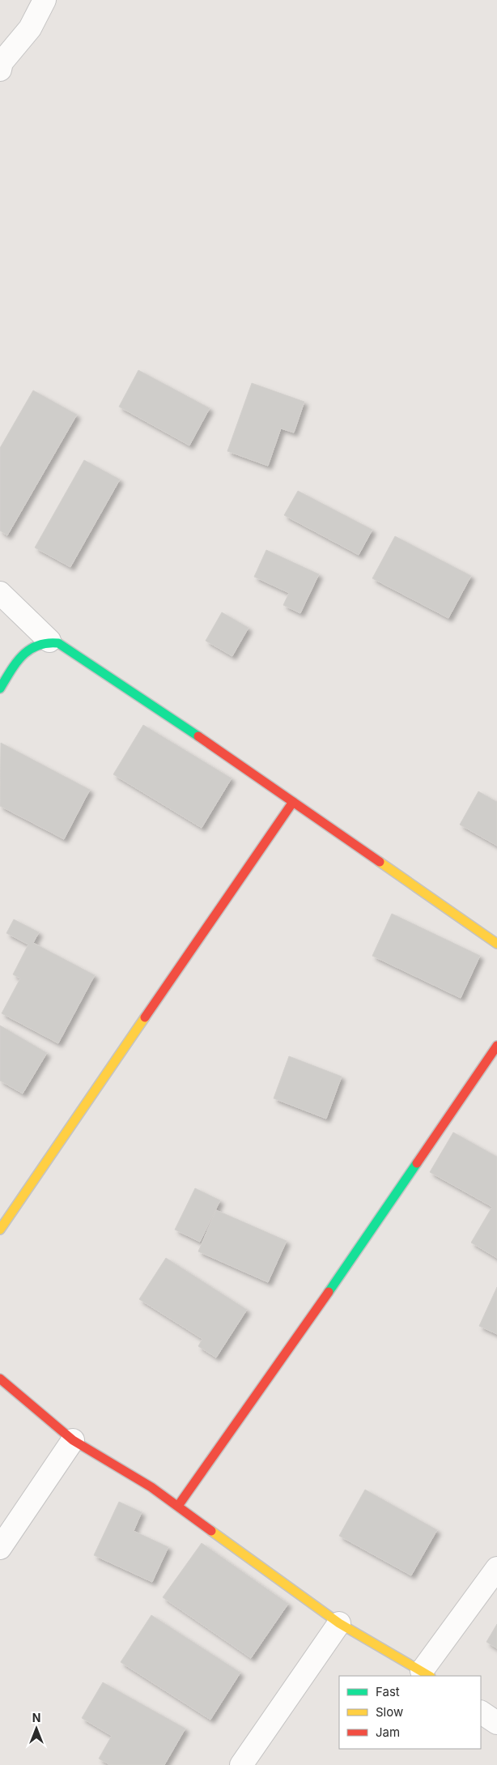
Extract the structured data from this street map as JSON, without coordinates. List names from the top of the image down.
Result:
{
  "legend": ["Fast", "Slow", "Jam"],
  "north": "top"
}
